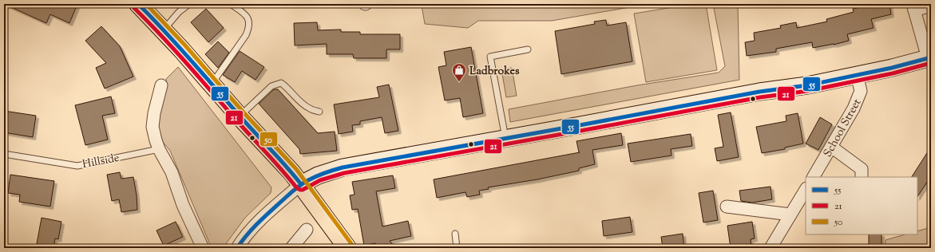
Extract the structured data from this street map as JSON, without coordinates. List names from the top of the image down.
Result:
{
  "streets": {
    "street": ["School Street"],
    "lane": ["Hillside"]
  },
  "places": {
    "shop": ["Ladbrokes"]
  },
  "lines": ["transit line 55", "transit line 50", "transit line 21"],
  "legend": ["55", "21", "50"]
}
